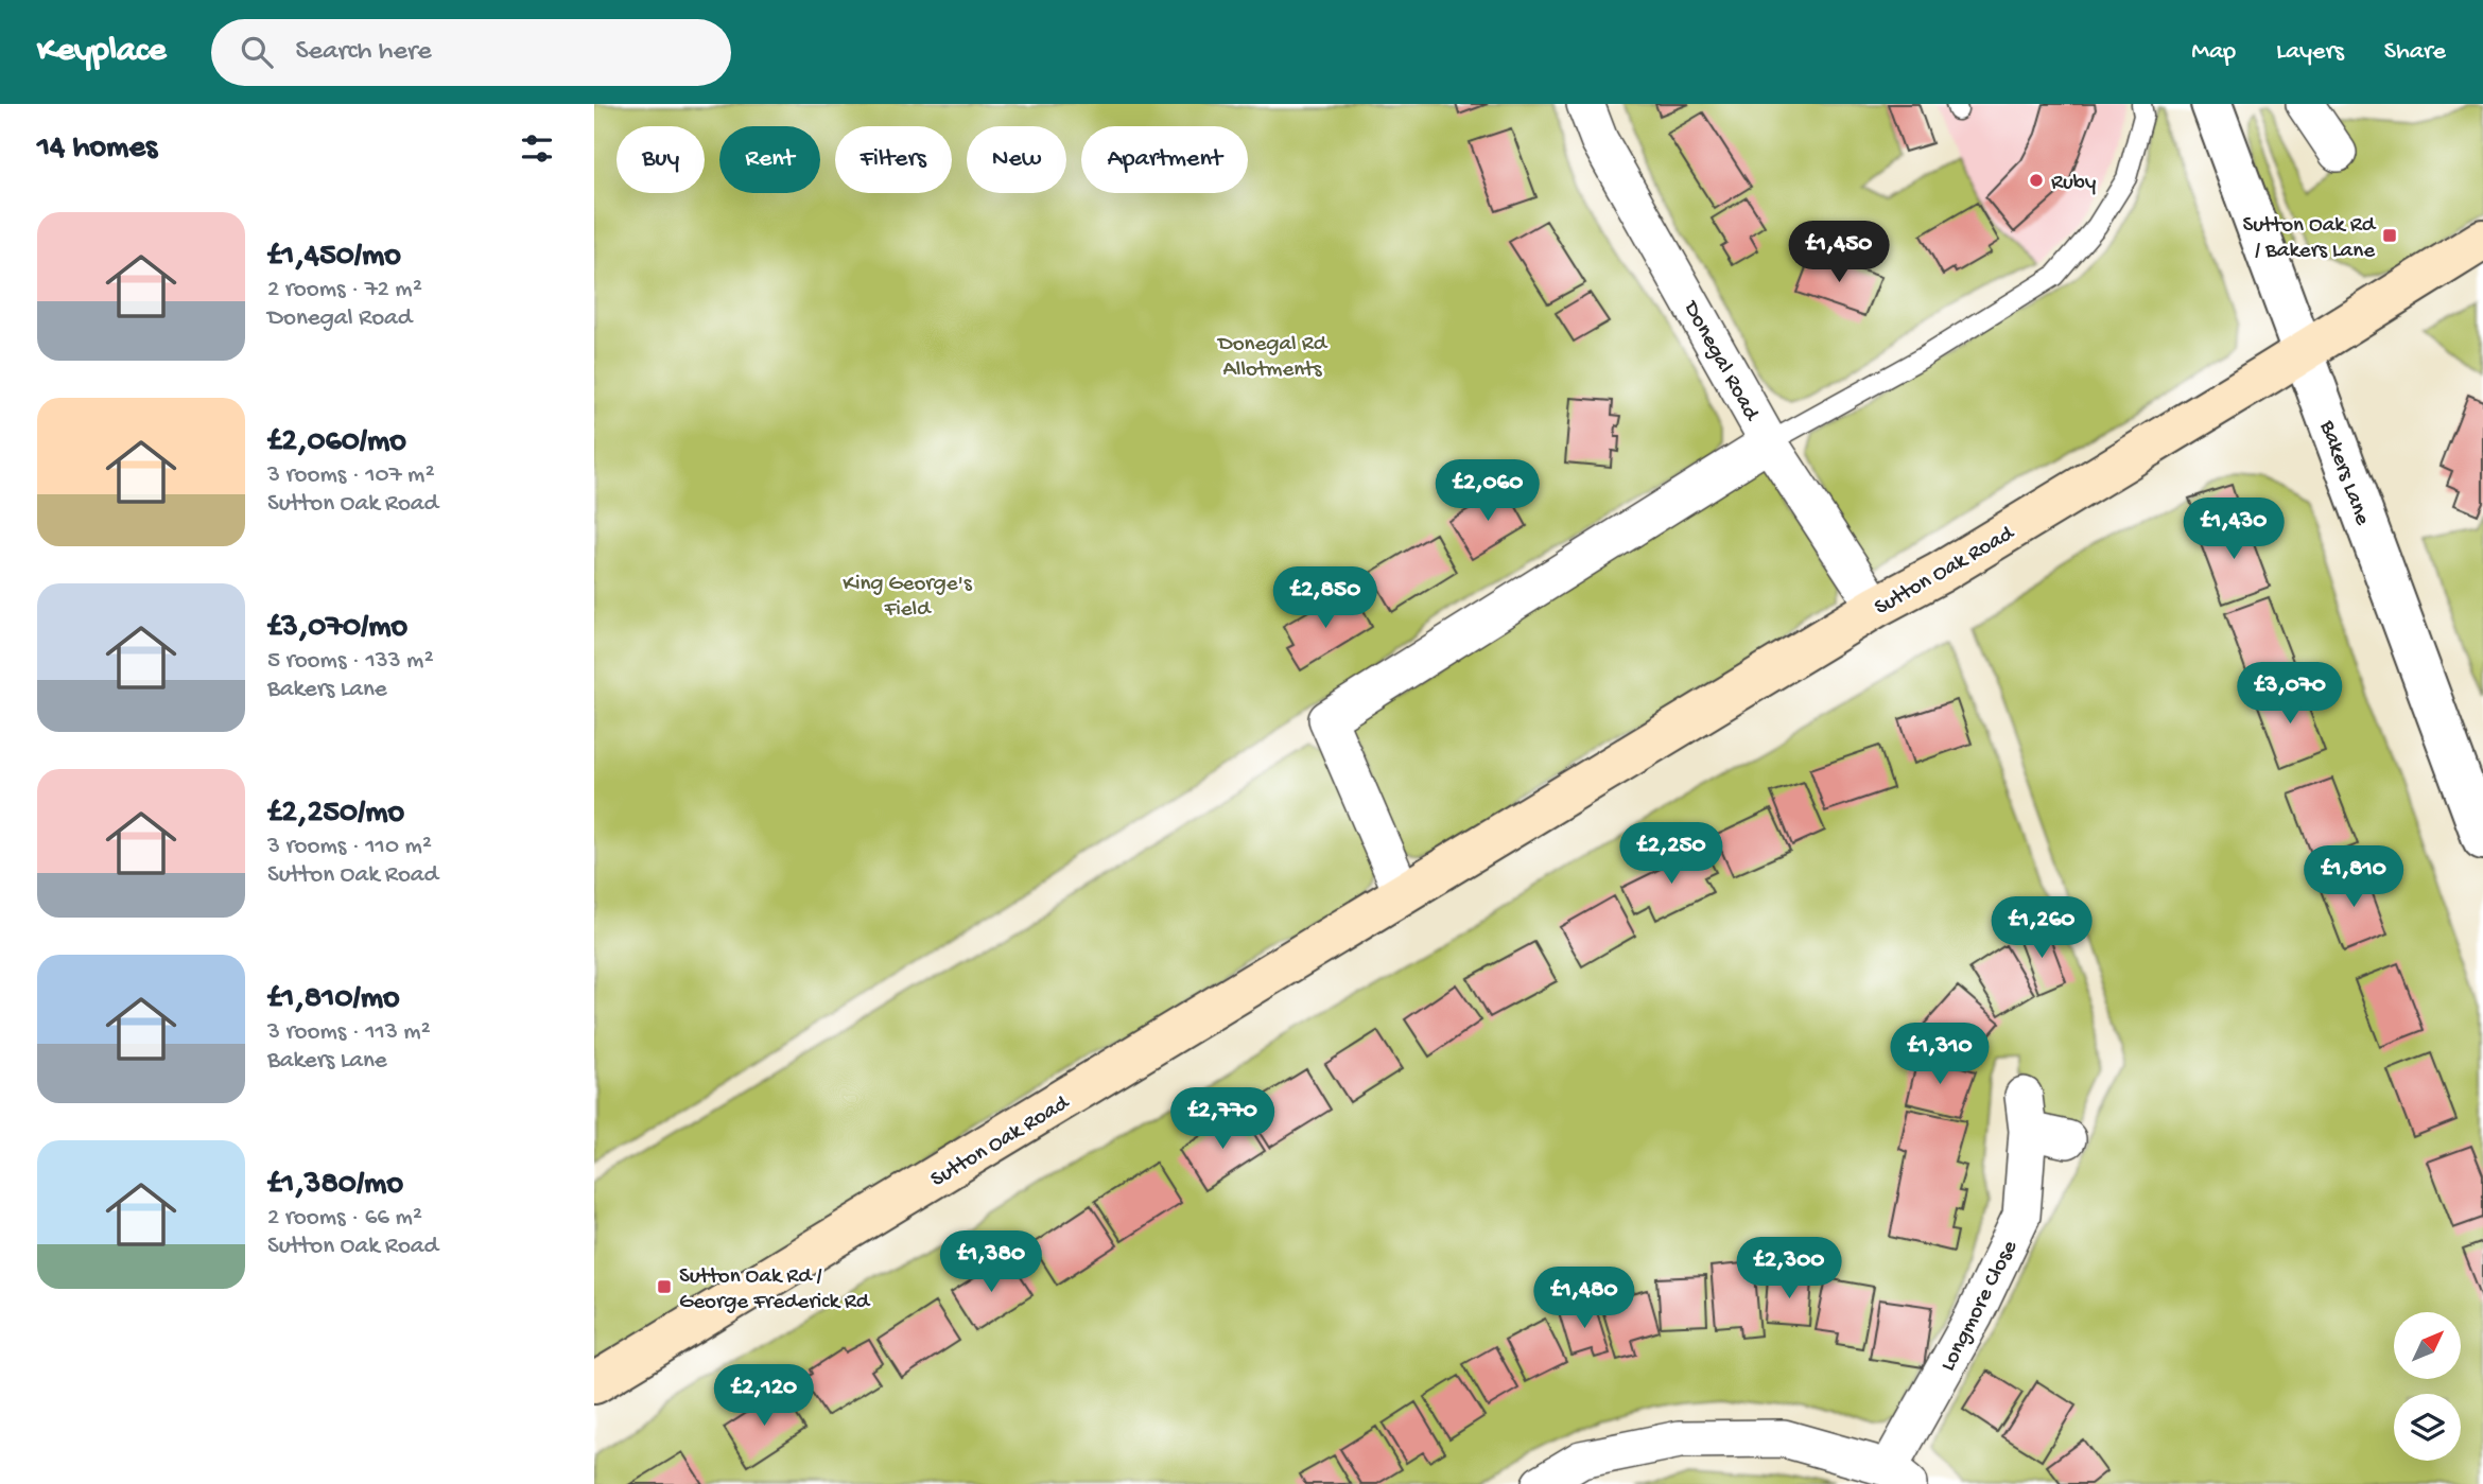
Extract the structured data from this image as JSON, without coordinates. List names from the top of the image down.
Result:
{
  "streets": {
    "main road": ["Sutton Oak Road"],
    "street": ["Donegal Road", "Bakers Lane", "Longmore Close"]
  },
  "crossings": [
    ["Donegal Road", "Sutton Oak Road"],
    ["Bakers Lane", "Sutton Oak Road"]
  ],
  "parks": ["Donegal Rd Allotments", "King George's Field"],
  "places": {
    "other": ["Ruby"],
    "transit": ["Sutton Oak Rd / Bakers Lane", "Sutton Oak Rd / George Frederick Rd"]
  },
  "north": "top right",
  "page": {
    "header": "Keyplace",
    "search": "Search here",
    "nav": ["Map", "Layers", "Share"],
    "heading": "14 homes",
    "chip": [
      "Buy",
      "Rent",
      "Filters",
      "New",
      "Apartment"
    ],
    "list": [
      {
        "name": "£1,450/mo",
        "note": "2 rooms · 72 m² · Donegal Road"
      },
      {
        "name": "£2,060/mo",
        "note": "3 rooms · 107 m² · Sutton Oak Road"
      },
      {
        "name": "£3,070/mo",
        "note": "5 rooms · 133 m² · Bakers Lane"
      },
      {
        "name": "£2,250/mo",
        "note": "3 rooms · 110 m² · Sutton Oak Road"
      },
      {
        "name": "£1,810/mo",
        "note": "3 rooms · 113 m² · Bakers Lane"
      },
      {
        "name": "£1,380/mo",
        "note": "2 rooms · 66 m² · Sutton Oak Road"
      }
    ],
    "price": [
      "£1,450",
      "£2,060",
      "£1,430",
      "£2,850",
      "£3,070",
      "£2,250",
      "£1,810",
      "£1,260",
      "£1,310",
      "£2,770",
      "£1,380",
      "£2,300",
      "£1,480",
      "£2,120"
    ]
  }
}
